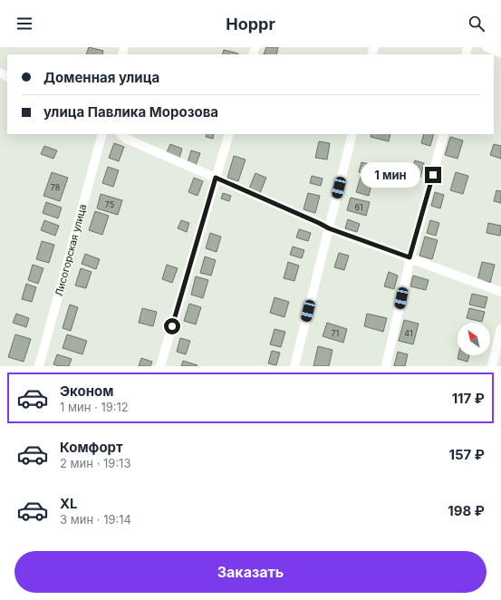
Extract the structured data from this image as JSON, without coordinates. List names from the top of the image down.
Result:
{
  "streets": {
    "street": ["Лисогорская улица"]
  },
  "house_numbers": [
    "78",
    "75",
    "61",
    "71",
    "41"
  ],
  "north": "top left",
  "page": {
    "header": "Hoppr",
    "banner": ["Доменная улица", "улица Павлика Морозова"],
    "bubble": "1 мин",
    "list": [
      {
        "name": "Эконом",
        "note": "1 мин · 19:12",
        "value": "117 ₽"
      },
      {
        "name": "Комфорт",
        "note": "2 мин · 19:13",
        "value": "157 ₽"
      },
      {
        "name": "XL",
        "note": "3 мин · 19:14",
        "value": "198 ₽"
      }
    ],
    "buttons": "Заказать"
  }
}
